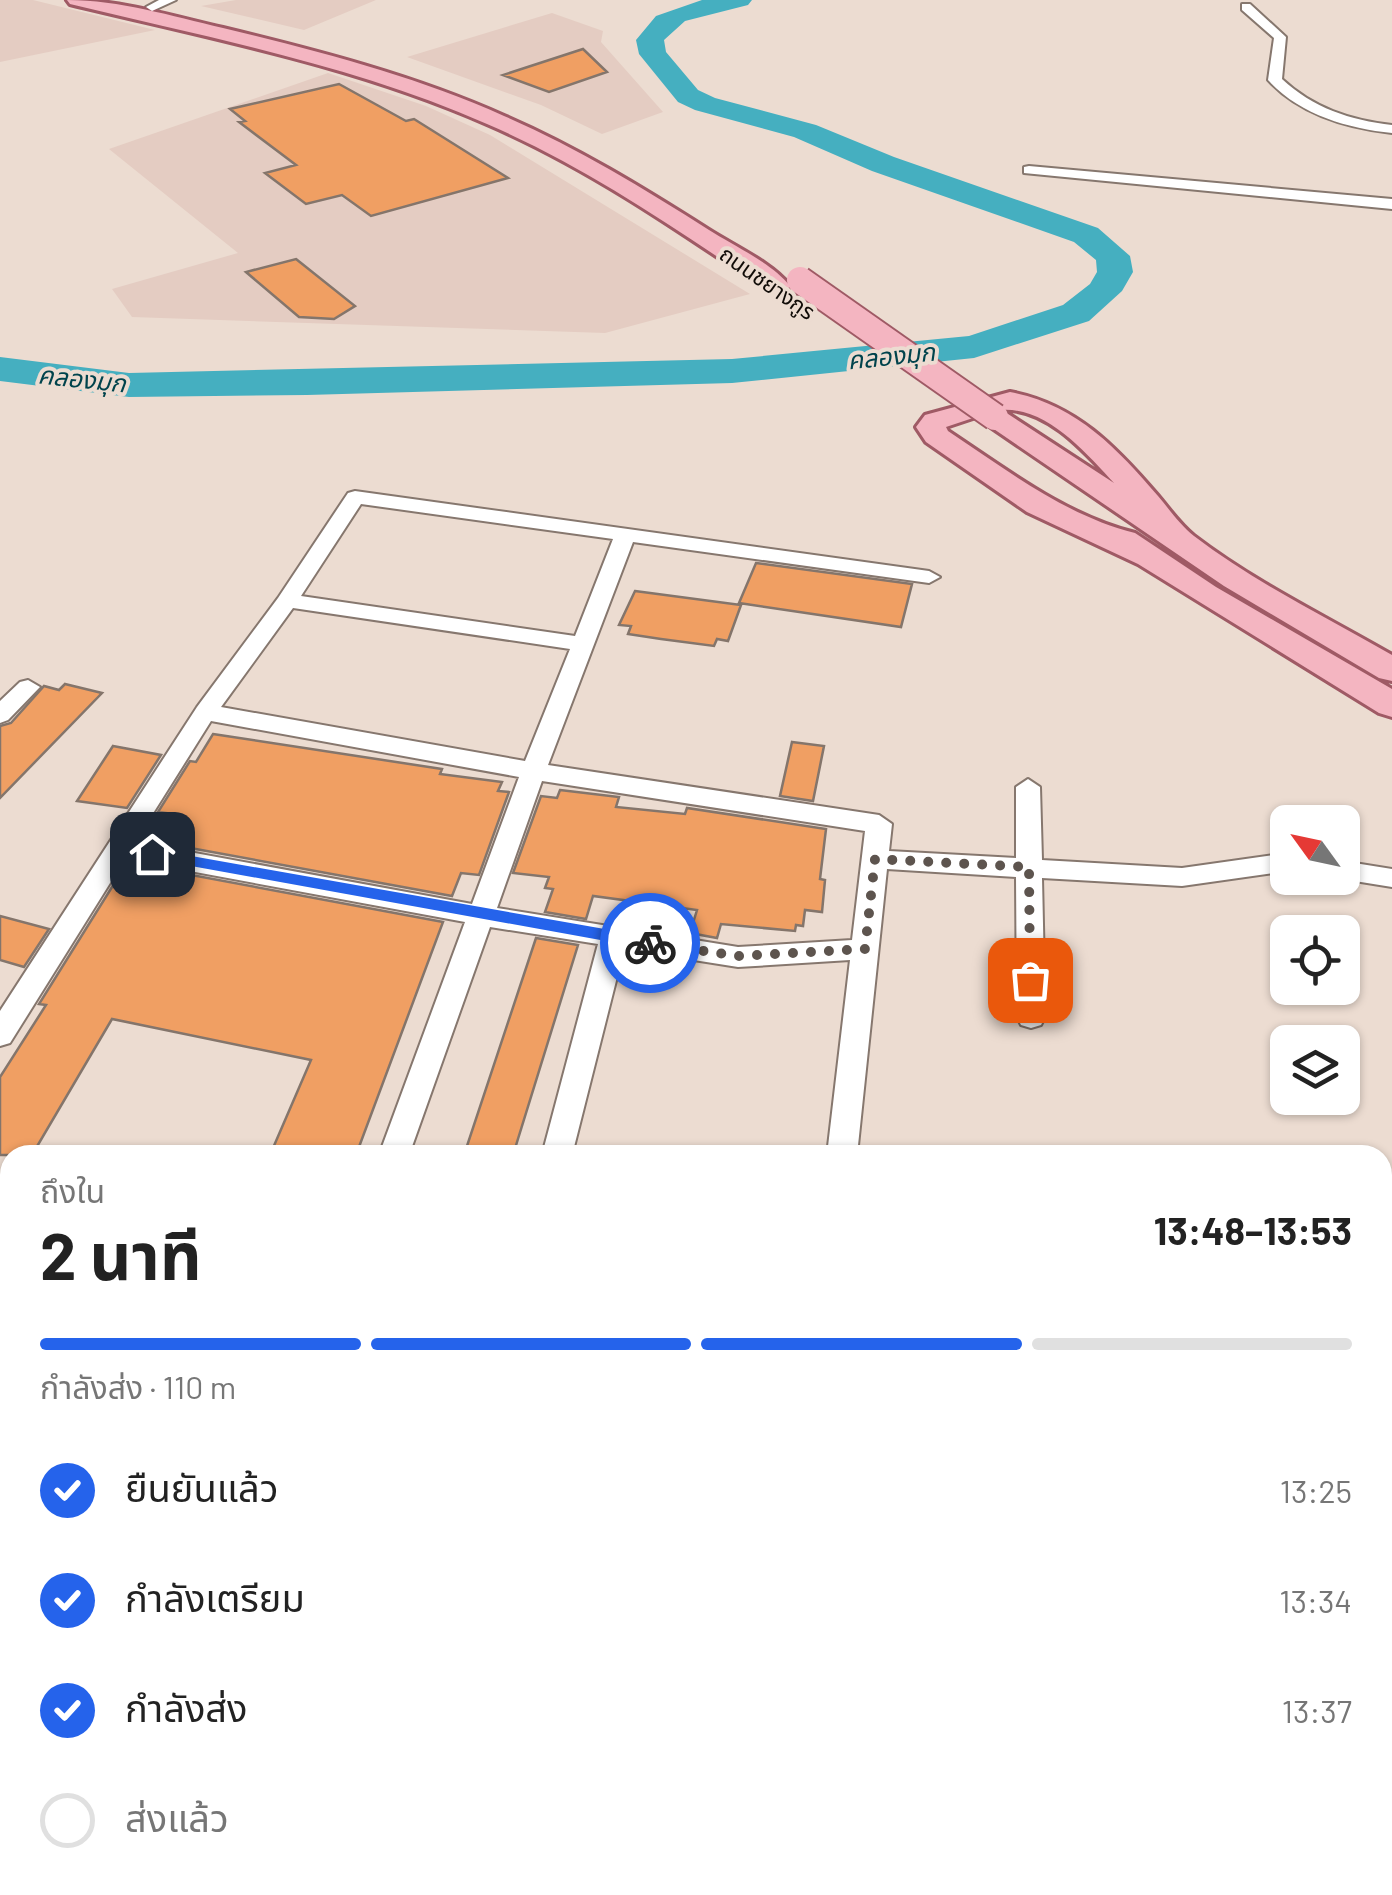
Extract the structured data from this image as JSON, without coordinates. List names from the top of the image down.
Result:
{
  "streets": {
    "main road": ["ถนนชยางกูร"]
  },
  "water": ["คลองมุก"],
  "north": "top left",
  "page": {
    "heading": ["2 นาที", "ถึงใน", "13:48–13:53"],
    "bar": "กำลังส่ง · 110 m",
    "list": [
      ["ยืนยันแล้ว", "13:25"],
      ["กำลังเตรียม", "13:34"],
      ["กำลังส่ง", "13:37"],
      "ส่งแล้ว"
    ]
  }
}
